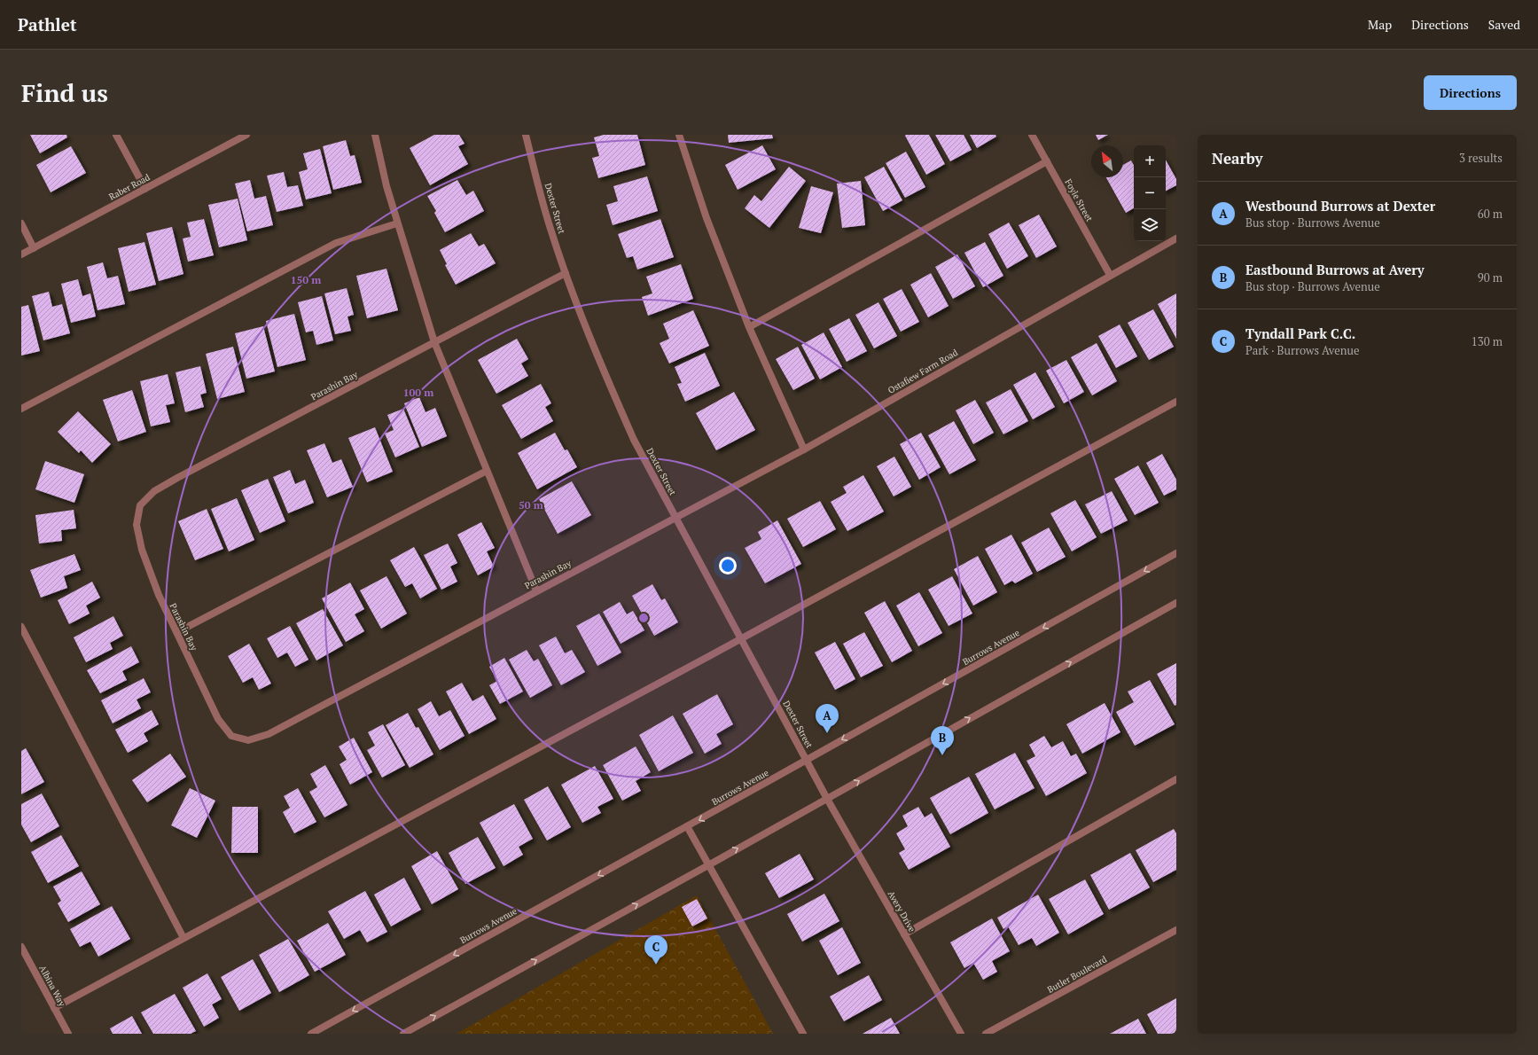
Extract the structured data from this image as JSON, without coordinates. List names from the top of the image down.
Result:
{
  "streets": {
    "street": [
      "Raber Road",
      "Foyle Street",
      "Dexter Street",
      "Ostafiew Farm Road",
      "Parashin Bay",
      "Burrows Avenue",
      "Avery Drive",
      "Butler Boulevard",
      "Albina Way"
    ]
  },
  "crossings": [
    ["Foyle Street", "Ostafiew Farm Road"],
    ["Dexter Street", "Ostafiew Farm Road"],
    ["Dexter Street", "Parashin Bay"],
    ["Dexter Street", "Burrows Avenue"],
    ["Dexter Street", "Avery Drive"],
    ["Ostafiew Farm Road", "Parashin Bay"]
  ],
  "north": "top left",
  "page": {
    "header": "Pathlet",
    "nav": ["Map", "Directions", "Saved"],
    "buttons": "Directions",
    "title": "Find us",
    "heading": ["Nearby", "3 results"],
    "map_buttons": ["+", "−"],
    "list": [
      {
        "mark": "A",
        "name": "Westbound Burrows at Dexter",
        "note": "Bus stop · Burrows Avenue",
        "value": "60 m"
      },
      {
        "mark": "B",
        "name": "Eastbound Burrows at Avery",
        "note": "Bus stop · Burrows Avenue",
        "value": "90 m"
      },
      {
        "mark": "C",
        "name": "Tyndall Park C.C.",
        "note": "Park · Burrows Avenue",
        "value": "130 m"
      }
    ],
    "pins": ["A", "B", "C"]
  },
  "rings": ["150 m", "100 m", "50 m"]
}
